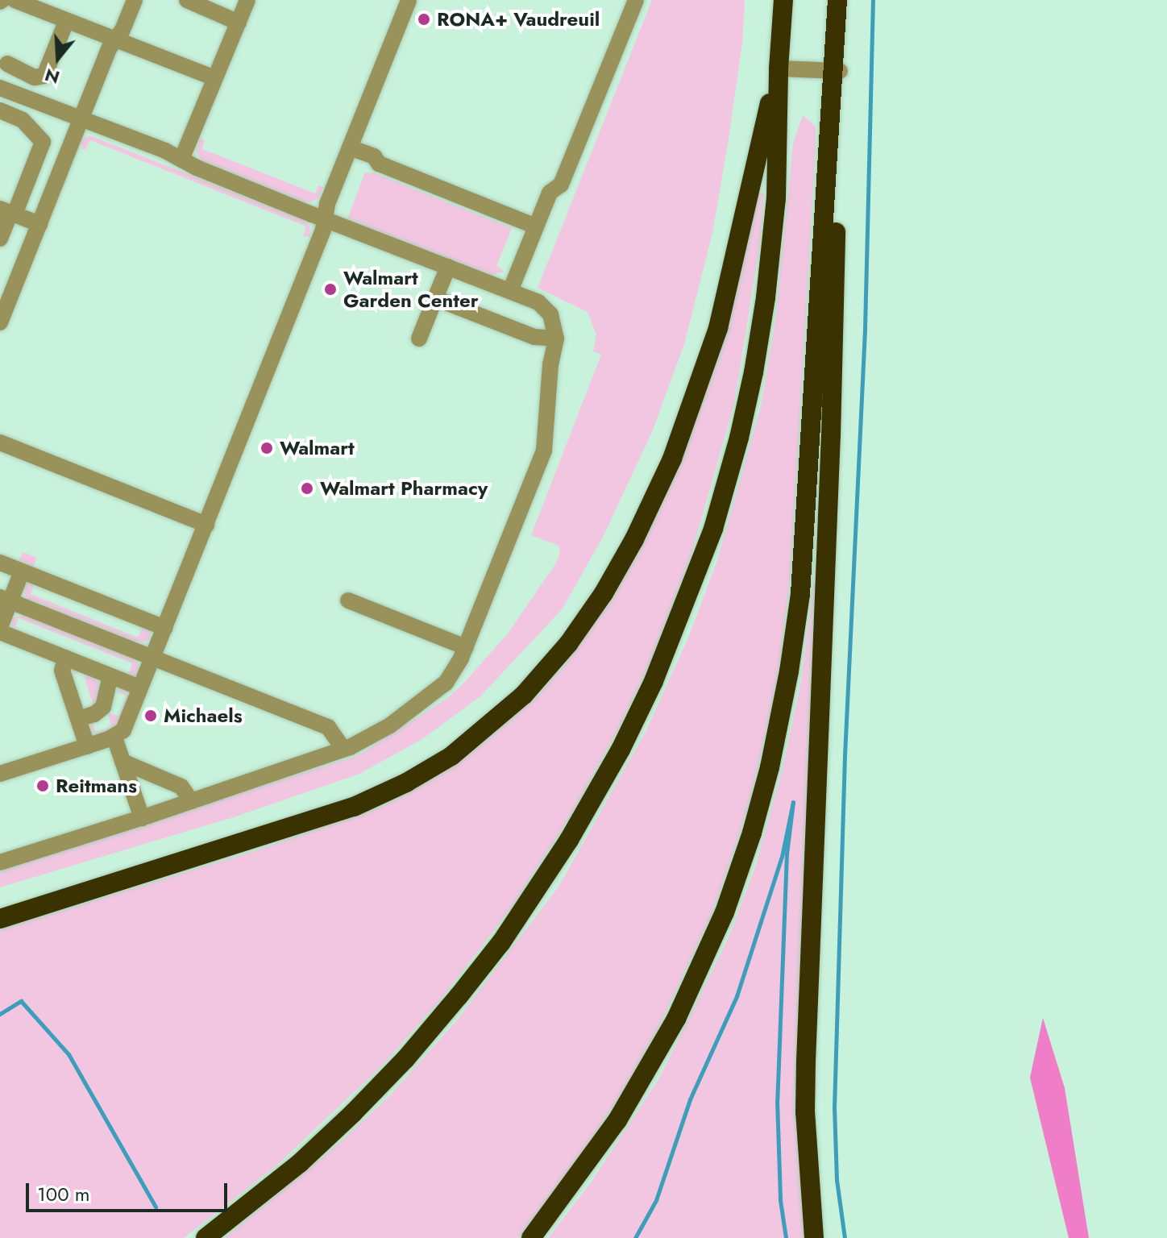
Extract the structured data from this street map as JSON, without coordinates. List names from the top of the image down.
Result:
{
  "places": [
    "RONA+ Vaudreuil",
    "Walmart Garden Center",
    "Walmart",
    "Walmart Pharmacy",
    "Michaels",
    "Reitmans"
  ],
  "scale_bar": "100 m",
  "north": "bottom"
}
